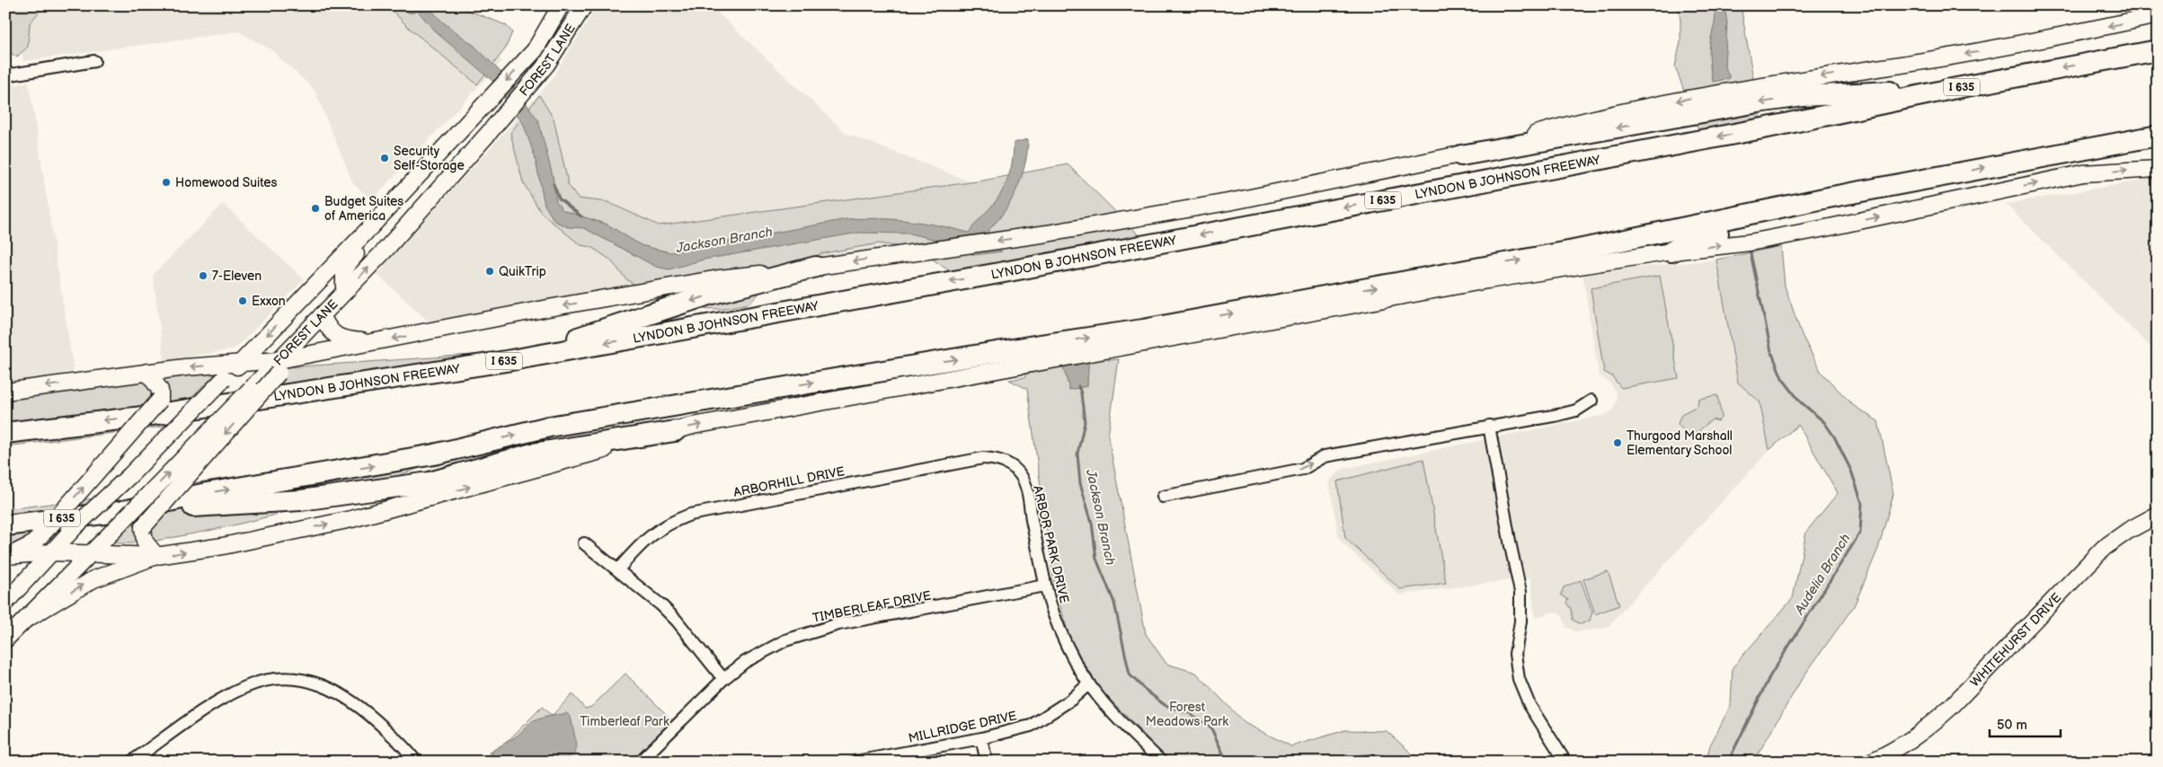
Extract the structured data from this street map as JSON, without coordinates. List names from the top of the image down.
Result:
{
  "streets": {
    "highway": ["I 635", "LYNDON B JOHNSON FREEWAY"],
    "main road": ["FOREST LANE", "WHITEHURST DRIVE"],
    "street": [
      "ARBORHILL DRIVE",
      "ARBOR PARK DRIVE",
      "TIMBERLEAF DRIVE",
      "MILLRIDGE DRIVE"
    ]
  },
  "crossings": [
    ["ARBORHILL DRIVE", "ARBOR PARK DRIVE"],
    ["ARBOR PARK DRIVE", "TIMBERLEAF DRIVE"],
    ["ARBOR PARK DRIVE", "MILLRIDGE DRIVE"]
  ],
  "water": ["Jackson Branch", "Audelia Branch"],
  "parks": ["Forest Meadows Park", "Timberleaf Park"],
  "places": [
    "Security Self-Storage",
    "Homewood Suites",
    "Budget Suites of America",
    "QuikTrip",
    "7-Eleven",
    "Exxon",
    "Thurgood Marshall Elementary School"
  ],
  "scale_bar": "50 m"
}
